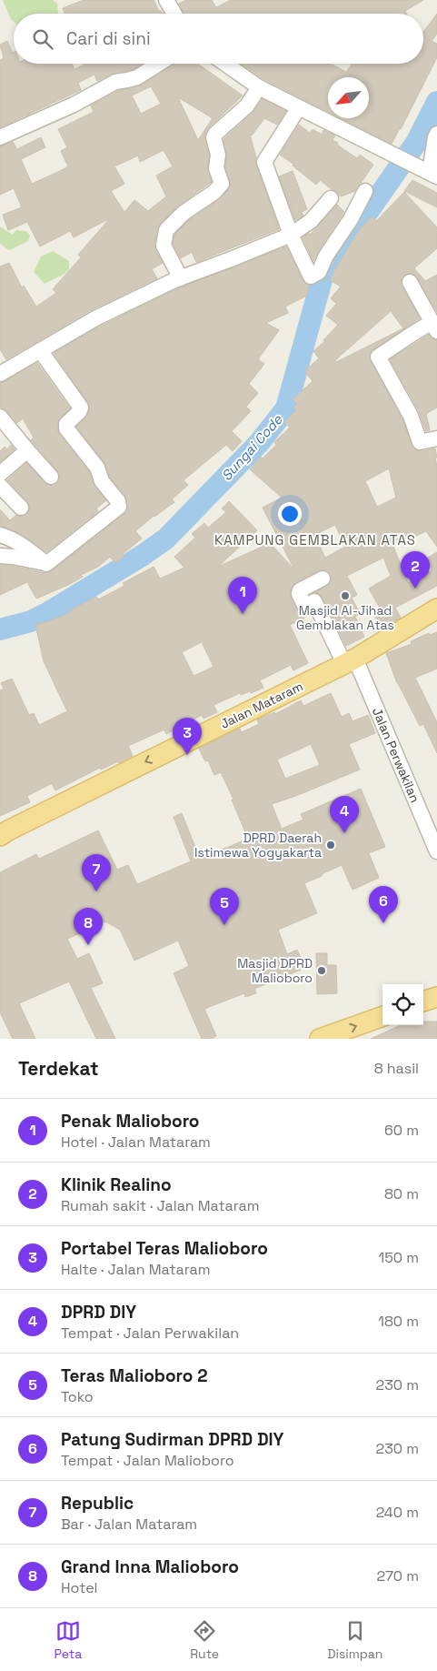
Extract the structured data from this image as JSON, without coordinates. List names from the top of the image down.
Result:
{
  "streets": {
    "main road": ["Jalan Mataram"],
    "street": ["Jalan Perwakilan"]
  },
  "crossings": [
    ["Jalan Mataram", "Jalan Perwakilan"]
  ],
  "one_way": ["Jalan Mataram"],
  "districts": ["KAMPUNG GEMBLAKAN ATAS"],
  "water": ["Sungai Code"],
  "places": ["Masjid Al-Jihad Gemblakan Atas", "DPRD Daerah Istimewa Yogyakarta", "Masjid DPRD Malioboro"],
  "north": "bottom left",
  "page": {
    "search": "Cari di sini",
    "pins": [
      "2",
      "1",
      "3",
      "4",
      "7",
      "6",
      "5",
      "8"
    ],
    "heading": ["Terdekat", "8 hasil"],
    "list": [
      {
        "mark": "1",
        "name": "Penak Malioboro",
        "note": "Hotel · Jalan Mataram",
        "value": "60 m"
      },
      {
        "mark": "2",
        "name": "Klinik Realino",
        "note": "Rumah sakit · Jalan Mataram",
        "value": "80 m"
      },
      {
        "mark": "3",
        "name": "Portabel Teras Malioboro",
        "note": "Halte · Jalan Mataram",
        "value": "150 m"
      },
      {
        "mark": "4",
        "name": "DPRD DIY",
        "note": "Tempat · Jalan Perwakilan",
        "value": "180 m"
      },
      {
        "mark": "5",
        "name": "Teras Malioboro 2",
        "note": "Toko",
        "value": "230 m"
      },
      {
        "mark": "6",
        "name": "Patung Sudirman DPRD DIY",
        "note": "Tempat · Jalan Malioboro",
        "value": "230 m"
      },
      {
        "mark": "7",
        "name": "Republic",
        "note": "Bar · Jalan Mataram",
        "value": "240 m"
      },
      {
        "mark": "8",
        "name": "Grand Inna Malioboro",
        "note": "Hotel",
        "value": "270 m"
      }
    ],
    "nav": ["Peta", "Rute", "Disimpan"]
  }
}
